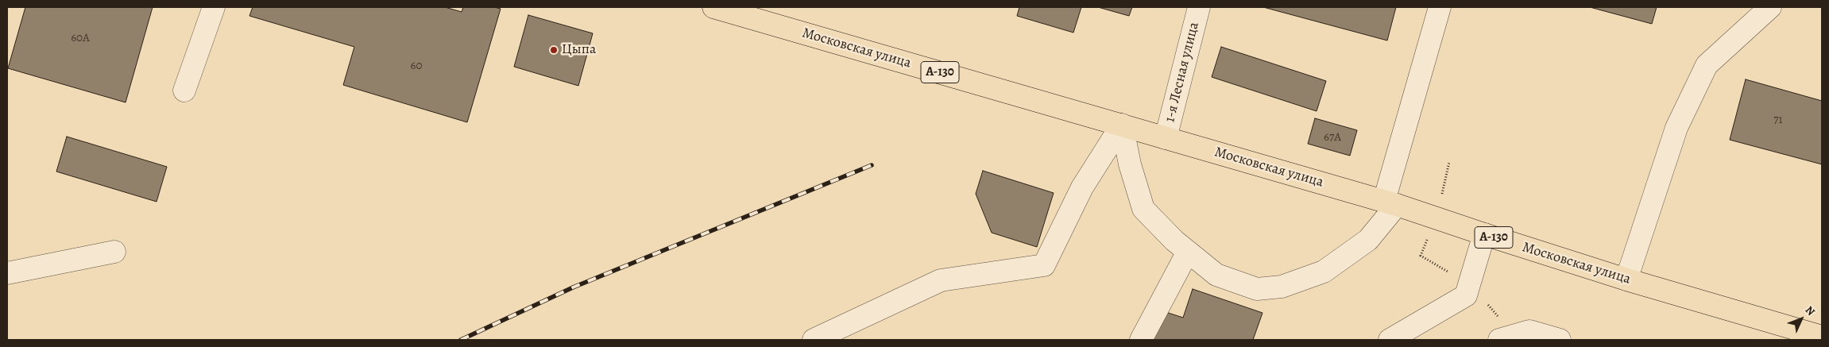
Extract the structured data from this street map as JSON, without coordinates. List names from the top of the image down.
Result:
{
  "streets": {
    "main road": ["Московская улица", "А-130"],
    "street": ["1-я Лесная улица"]
  },
  "crossings": [
    ["Московская улица", "1-я Лесная улица"]
  ],
  "places": ["Цыпа"],
  "house_numbers": [
    "60А",
    "60",
    "71",
    "67А"
  ],
  "north": "top right"
}
